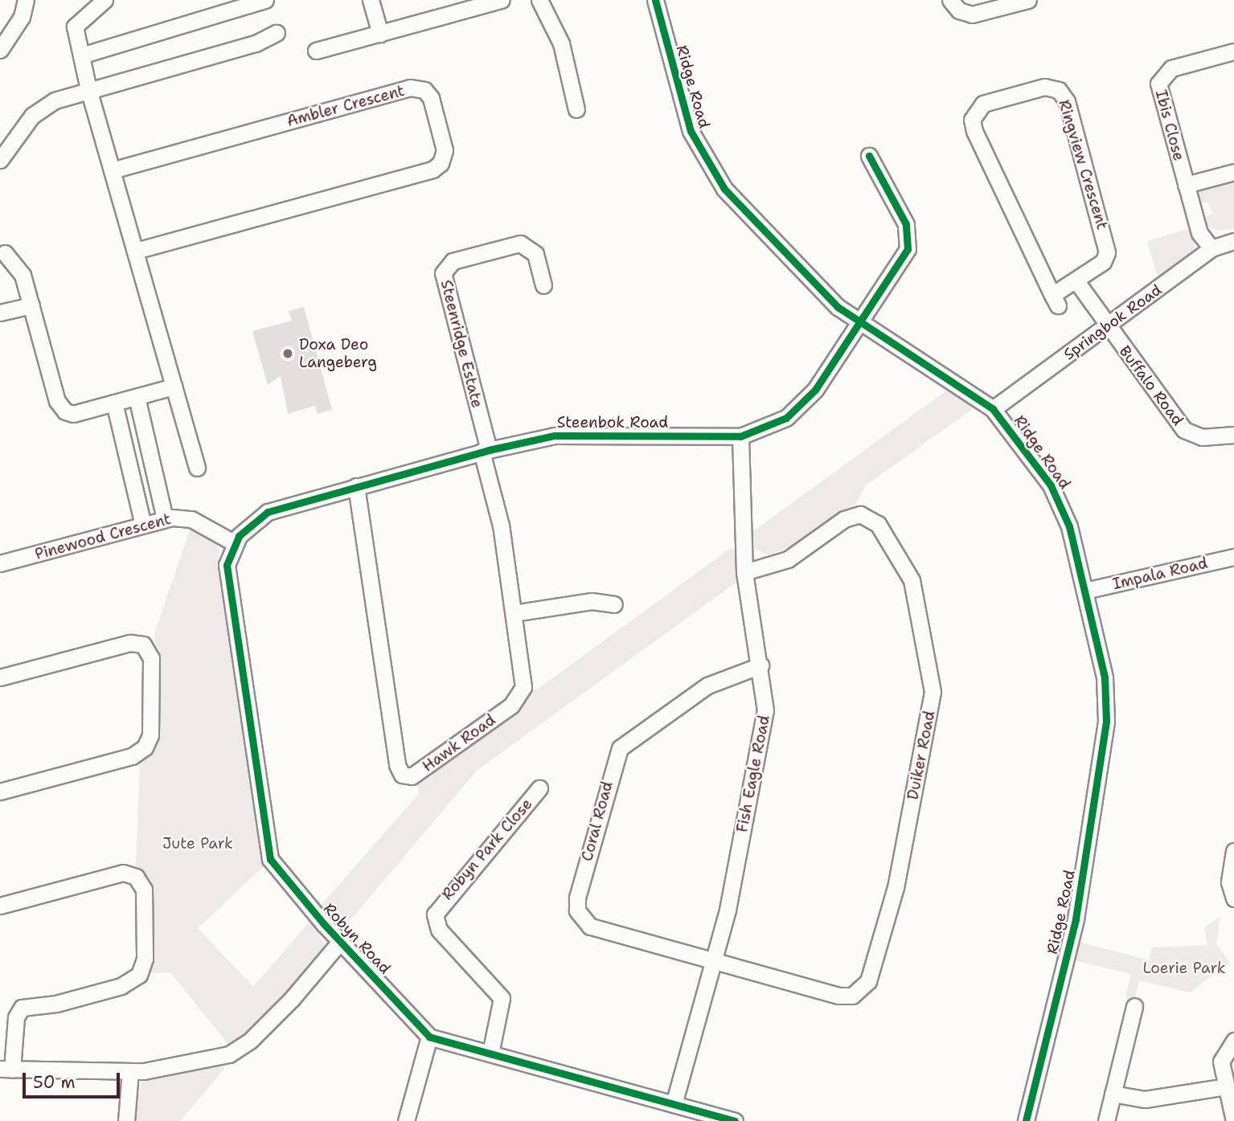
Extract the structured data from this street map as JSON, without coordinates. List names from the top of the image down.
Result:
{
  "streets": {
    "street": [
      "Ridge Road",
      "Ambler Crescent",
      "Ibis Close",
      "Ringview Crescent",
      "Springbok Road",
      "Steenridge Estate",
      "Buffalo Road",
      "Steenbok Road",
      "Pinewood Crescent",
      "Impala Road",
      "Hawk Road",
      "Duiker Road",
      "Fish Eagle Road",
      "Coral Road",
      "Robyn Park Close",
      "Robyn Road"
    ]
  },
  "crossings": [
    ["Ridge Road", "Springbok Road"],
    ["Ridge Road", "Steenbok Road"],
    ["Ridge Road", "Impala Road"],
    ["Ibis Close", "Springbok Road"],
    ["Springbok Road", "Buffalo Road"],
    ["Steenridge Estate", "Steenbok Road"],
    ["Steenridge Estate", "Hawk Road"],
    ["Steenbok Road", "Pinewood Crescent"],
    ["Steenbok Road", "Hawk Road"],
    ["Steenbok Road", "Fish Eagle Road"],
    ["Steenbok Road", "Robyn Road"],
    ["Pinewood Crescent", "Robyn Road"],
    ["Duiker Road", "Fish Eagle Road"],
    ["Duiker Road", "Coral Road"],
    ["Fish Eagle Road", "Coral Road"]
  ],
  "parks": ["Jute Park", "Loerie Park"],
  "places": ["Doxa Deo Langeberg"],
  "scale_bar": "50 m"
}
